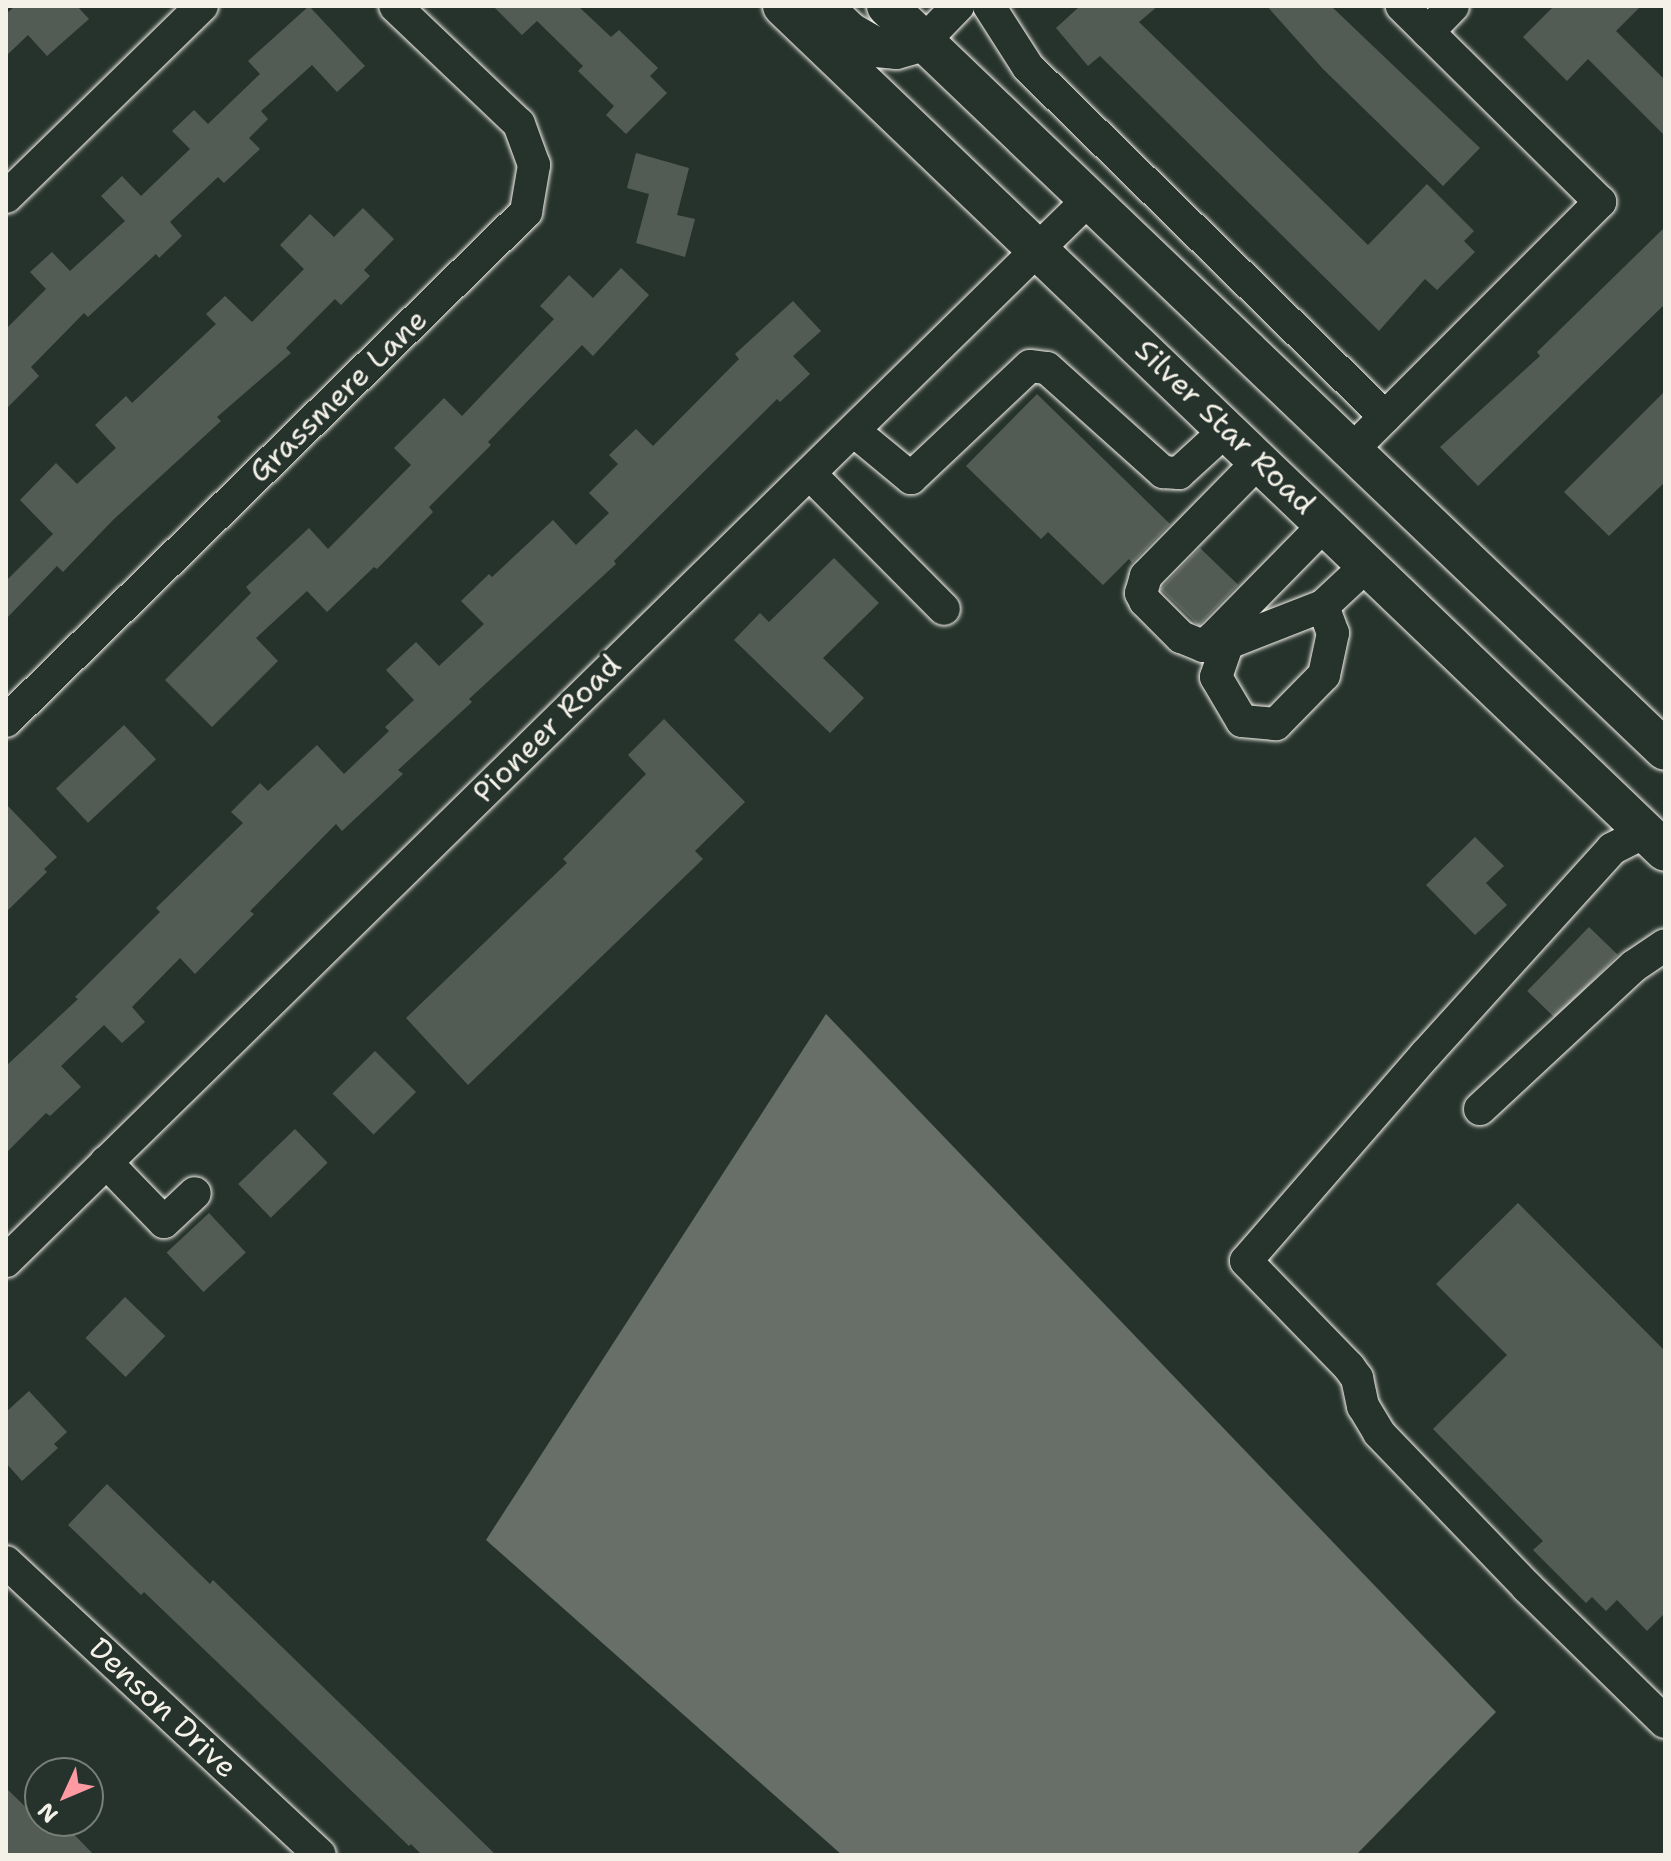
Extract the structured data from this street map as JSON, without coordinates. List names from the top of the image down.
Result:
{
  "streets": {
    "main road": ["Silver Star Road"],
    "street": ["Grassmere Lane", "Pioneer Road", "Denson Drive"]
  },
  "crossings": [
    ["Silver Star Road", "Pioneer Road"]
  ],
  "north": "bottom left"
}
